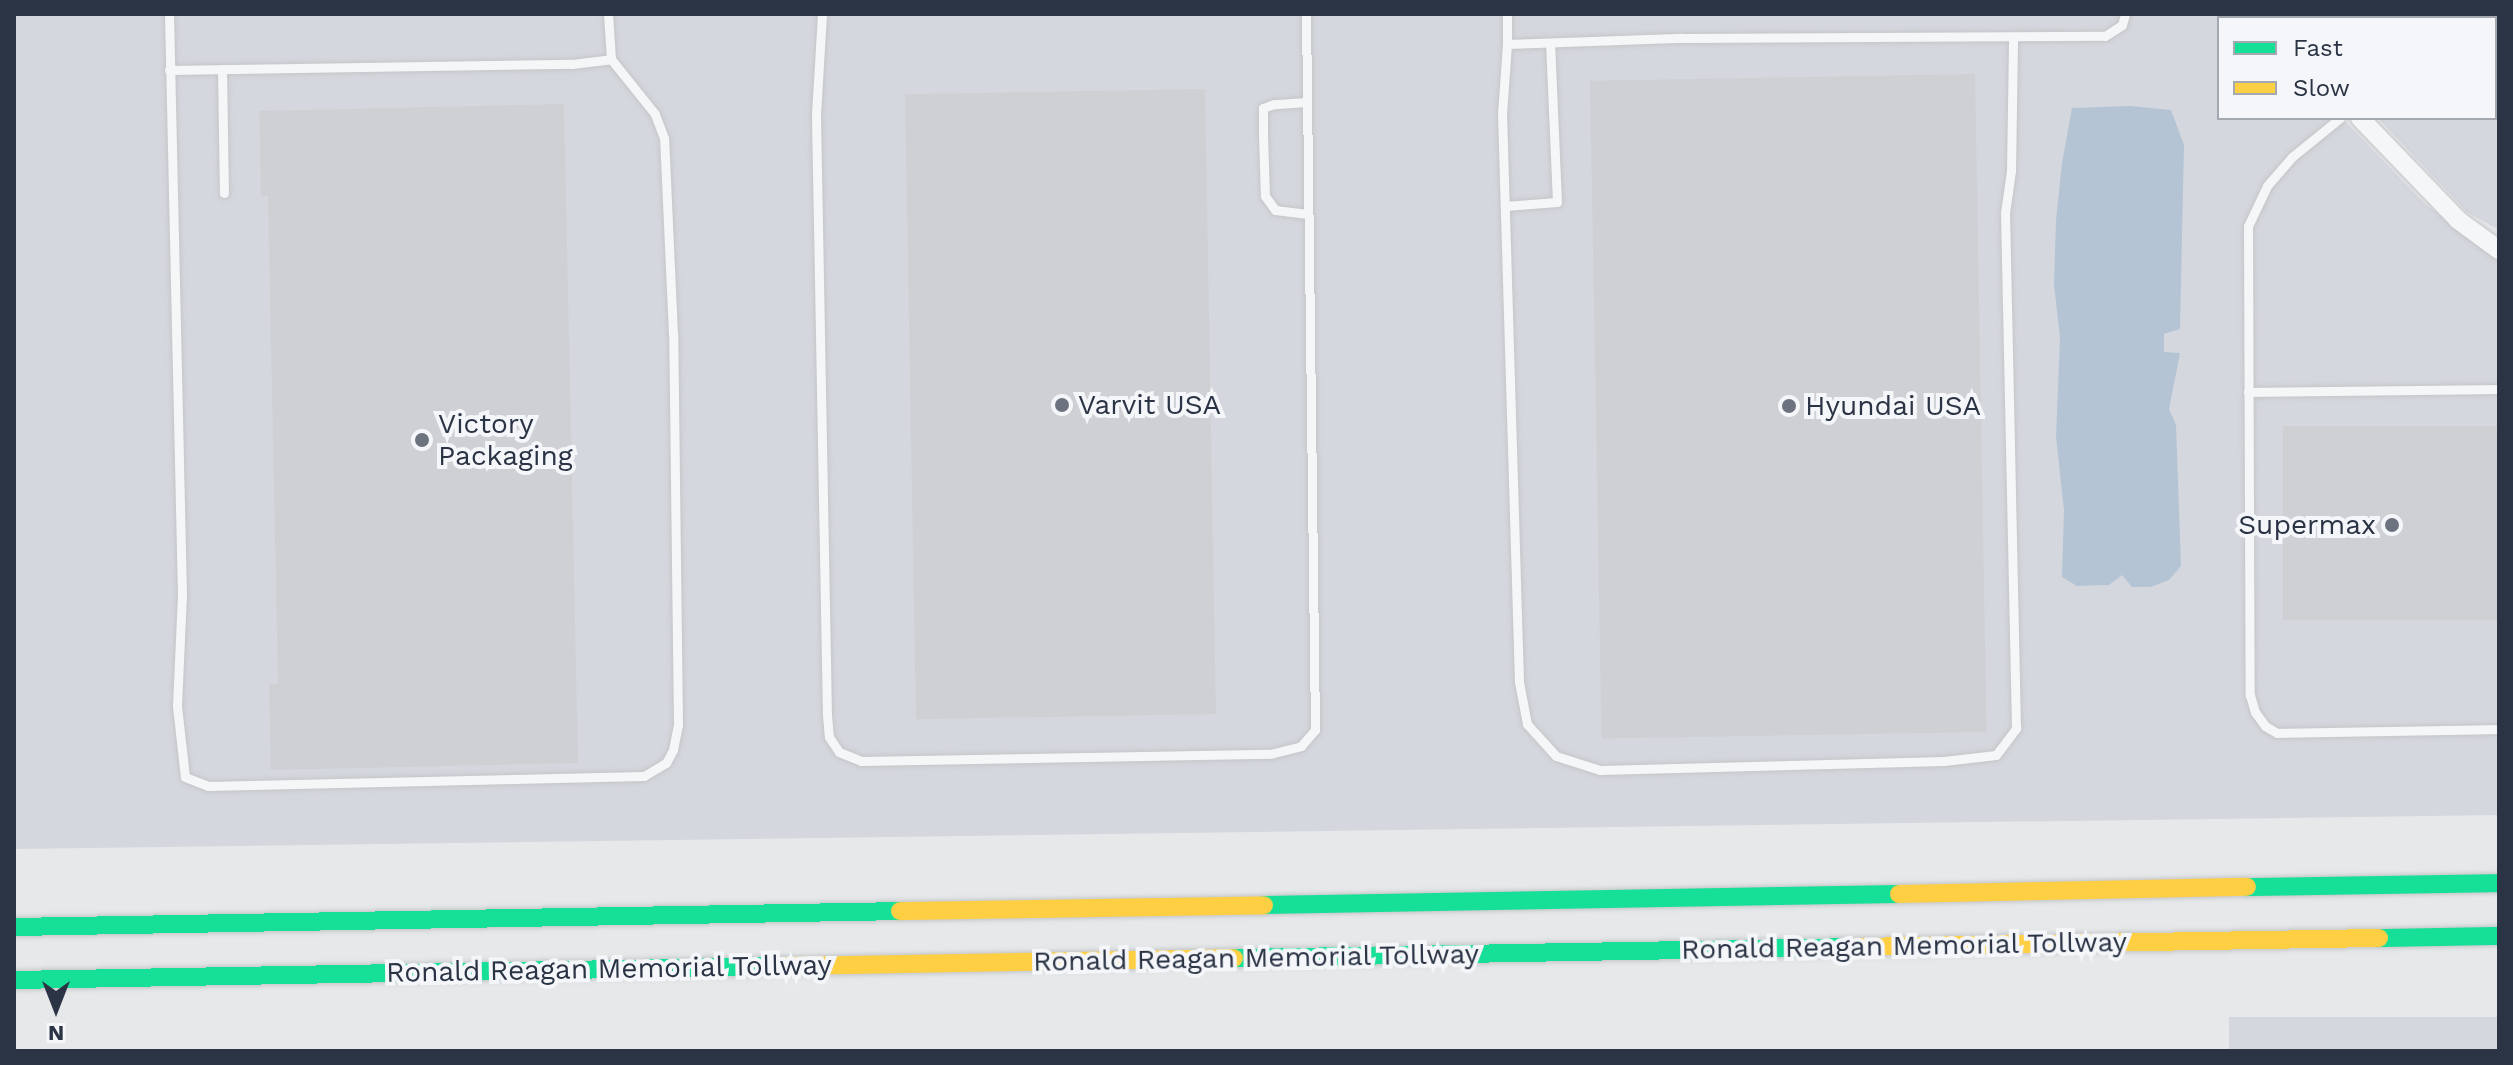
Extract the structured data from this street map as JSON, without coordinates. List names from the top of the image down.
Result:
{
  "streets": {
    "highway": ["Ronald Reagan Memorial Tollway"]
  },
  "places": [
    "Varvit USA",
    "Hyundai USA",
    "Victory Packaging",
    "Supermax"
  ],
  "legend": ["Fast", "Slow"],
  "north": "bottom"
}
